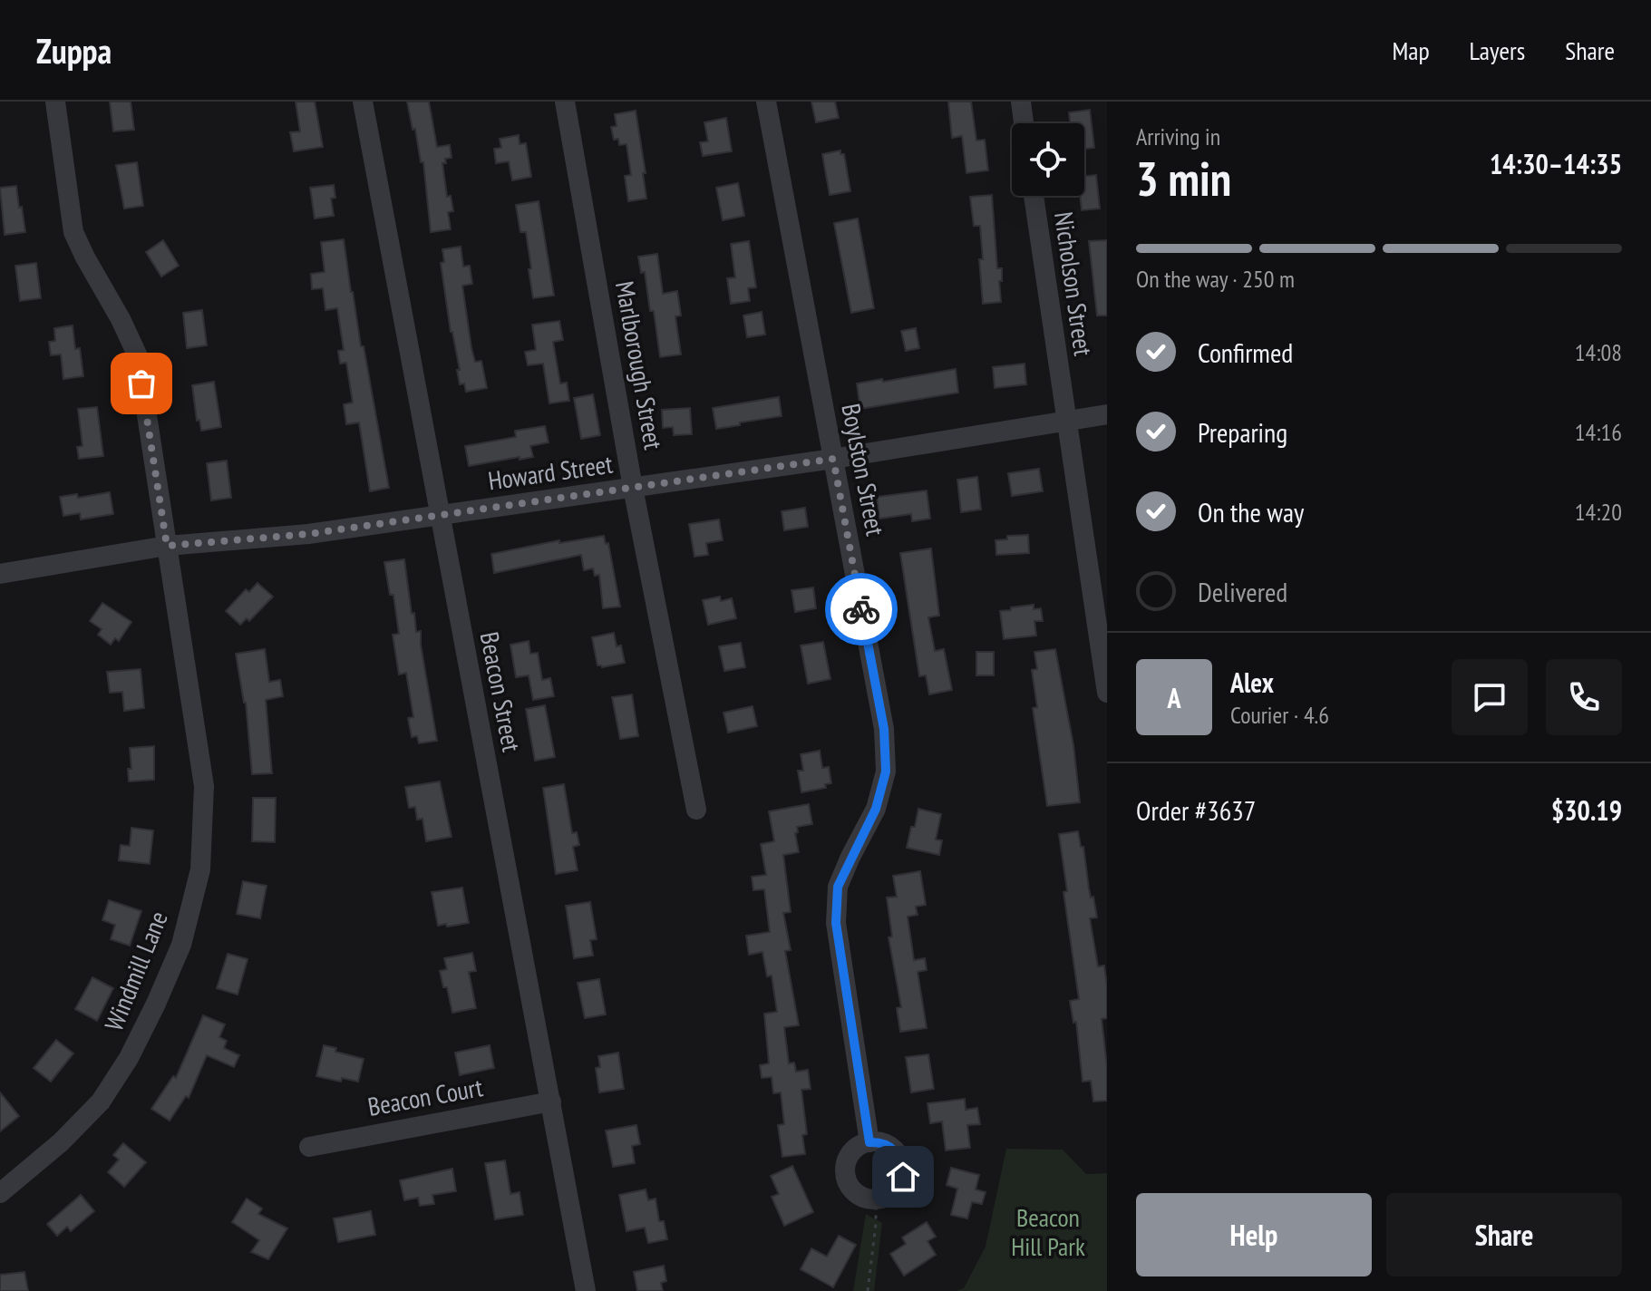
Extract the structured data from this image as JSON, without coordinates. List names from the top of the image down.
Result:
{
  "streets": {
    "street": [
      "Nicholson Street",
      "Marlborough Street",
      "Boylston Street",
      "Howard Street",
      "Beacon Street",
      "Windmill Lane",
      "Beacon Court"
    ]
  },
  "crossings": [
    ["Nicholson Street", "Howard Street"],
    ["Marlborough Street", "Howard Street"],
    ["Boylston Street", "Howard Street"],
    ["Howard Street", "Beacon Street"],
    ["Howard Street", "Windmill Lane"],
    ["Beacon Street", "Beacon Court"]
  ],
  "parks": ["Beacon Hill Park"],
  "page": {
    "header": "Zuppa",
    "nav": ["Map", "Layers", "Share"],
    "heading": ["3 min", "Arriving in", "14:30–14:35"],
    "panel": [
      "Alex",
      "Courier · 4.6",
      "Order #3637",
      "$30.19"
    ],
    "bar": "On the way · 250 m",
    "list": [
      ["Confirmed", "14:08"],
      ["Preparing", "14:16"],
      ["On the way", "14:20"],
      "Delivered"
    ],
    "round": "A",
    "buttons": ["Help", "Share"]
  }
}
